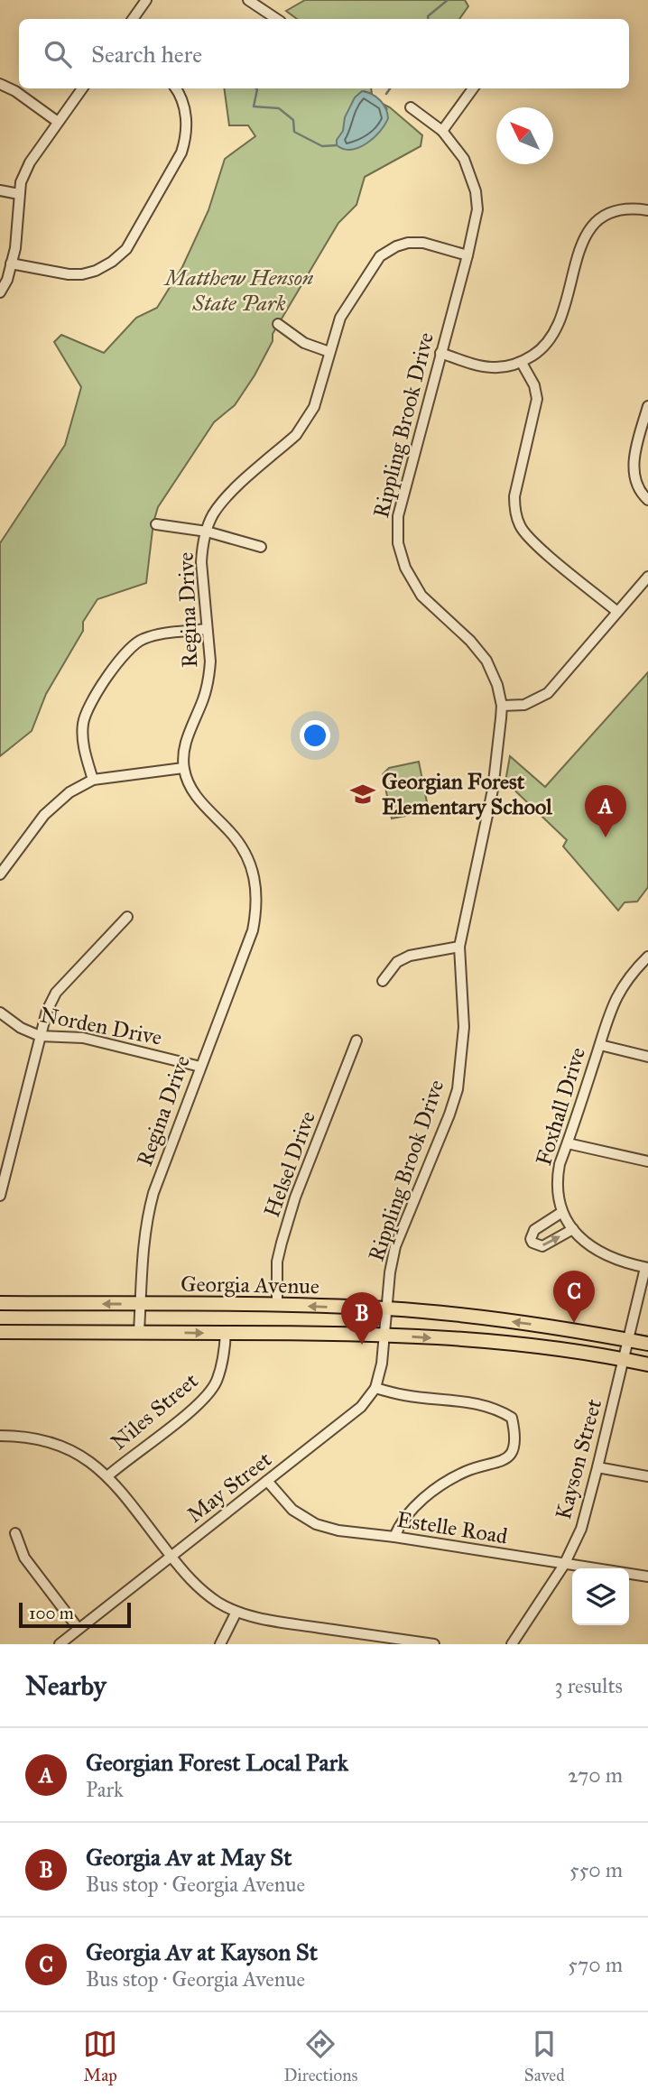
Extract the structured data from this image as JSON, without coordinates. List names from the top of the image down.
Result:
{
  "streets": {
    "main road": ["Georgia Avenue"],
    "street": [
      "Rippling Brook Drive",
      "Regina Drive",
      "Norden Drive",
      "Foxhall Drive",
      "Helsel Drive",
      "Niles Street",
      "Kayson Street",
      "May Street",
      "Estelle Road"
    ]
  },
  "crossings": [
    ["Rippling Brook Drive", "Regina Drive"],
    ["Rippling Brook Drive", "Georgia Avenue"],
    ["Rippling Brook Drive", "May Street"],
    ["Regina Drive", "Norden Drive"],
    ["Regina Drive", "Georgia Avenue"],
    ["Foxhall Drive", "Kayson Street"],
    ["Helsel Drive", "Georgia Avenue"],
    ["Georgia Avenue", "Kayson Street"],
    ["Kayson Street", "Estelle Road"],
    ["May Street", "Estelle Road"]
  ],
  "parks": ["Matthew Henson State Park"],
  "places": {
    "school or university": ["Georgian Forest Elementary School"]
  },
  "scale_bar": "100 m",
  "north": "top left",
  "page": {
    "search": "Search here",
    "pins": ["A", "C", "B"],
    "scale": "100 m",
    "heading": ["Nearby", "3 results"],
    "list": [
      {
        "mark": "A",
        "name": "Georgian Forest Local Park",
        "note": "Park",
        "value": "270 m"
      },
      {
        "mark": "B",
        "name": "Georgia Av at May St",
        "note": "Bus stop · Georgia Avenue",
        "value": "550 m"
      },
      {
        "mark": "C",
        "name": "Georgia Av at Kayson St",
        "note": "Bus stop · Georgia Avenue",
        "value": "570 m"
      }
    ],
    "nav": ["Map", "Directions", "Saved"]
  }
}
